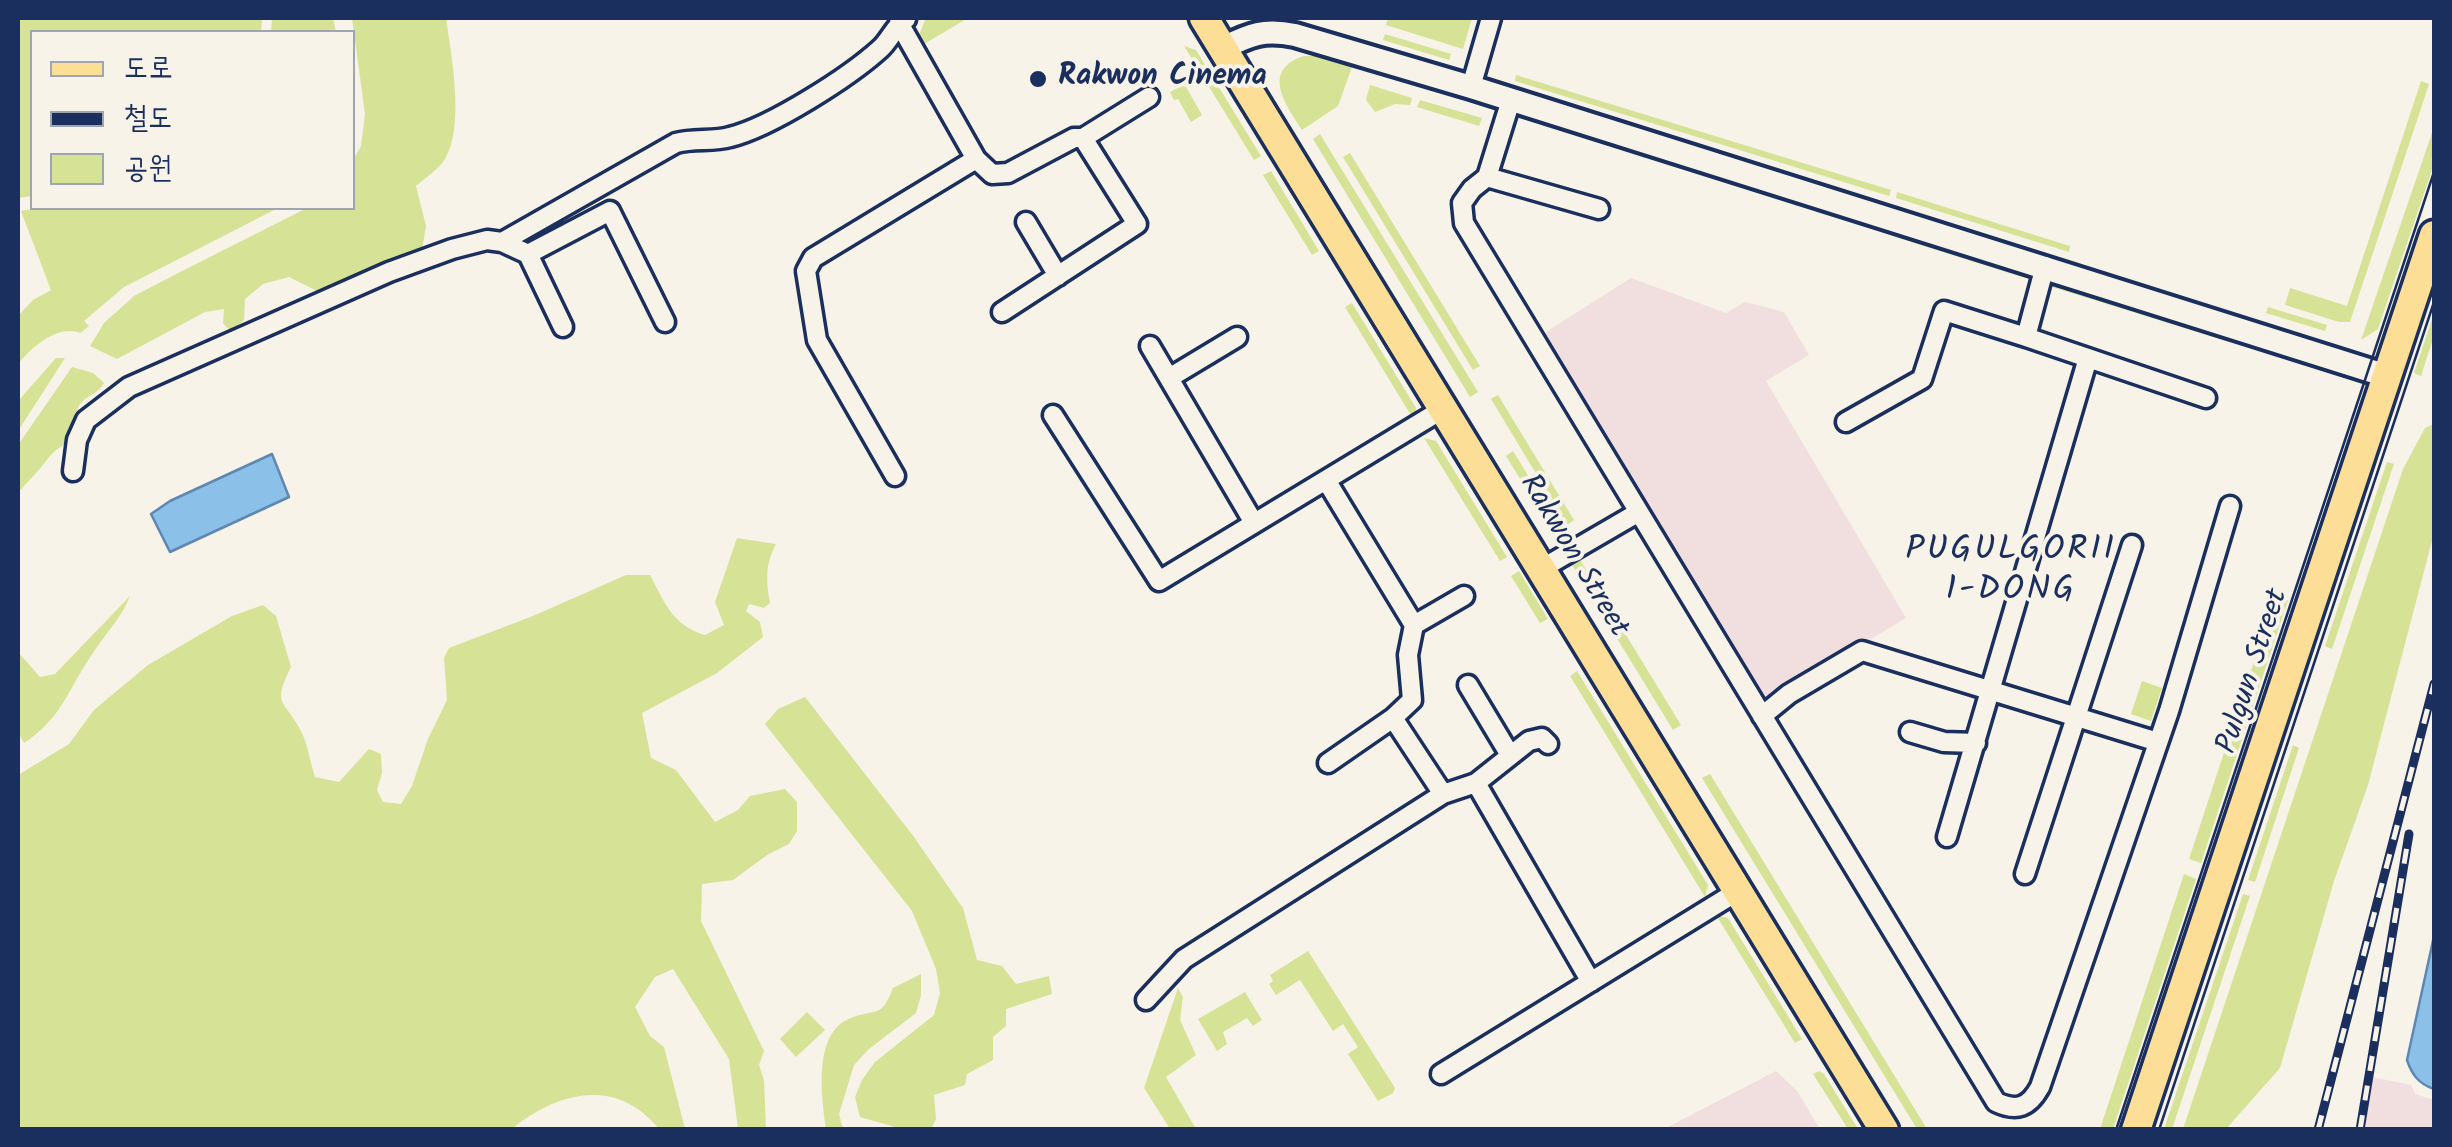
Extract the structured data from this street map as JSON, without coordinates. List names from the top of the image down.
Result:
{
  "streets": {
    "main road": ["Rakwon Street", "Pulgun Street"]
  },
  "districts": ["PUGULGORII 1-DONG"],
  "places": ["Rakwon Cinema"],
  "legend": ["도로", "철도", "공원"]
}
